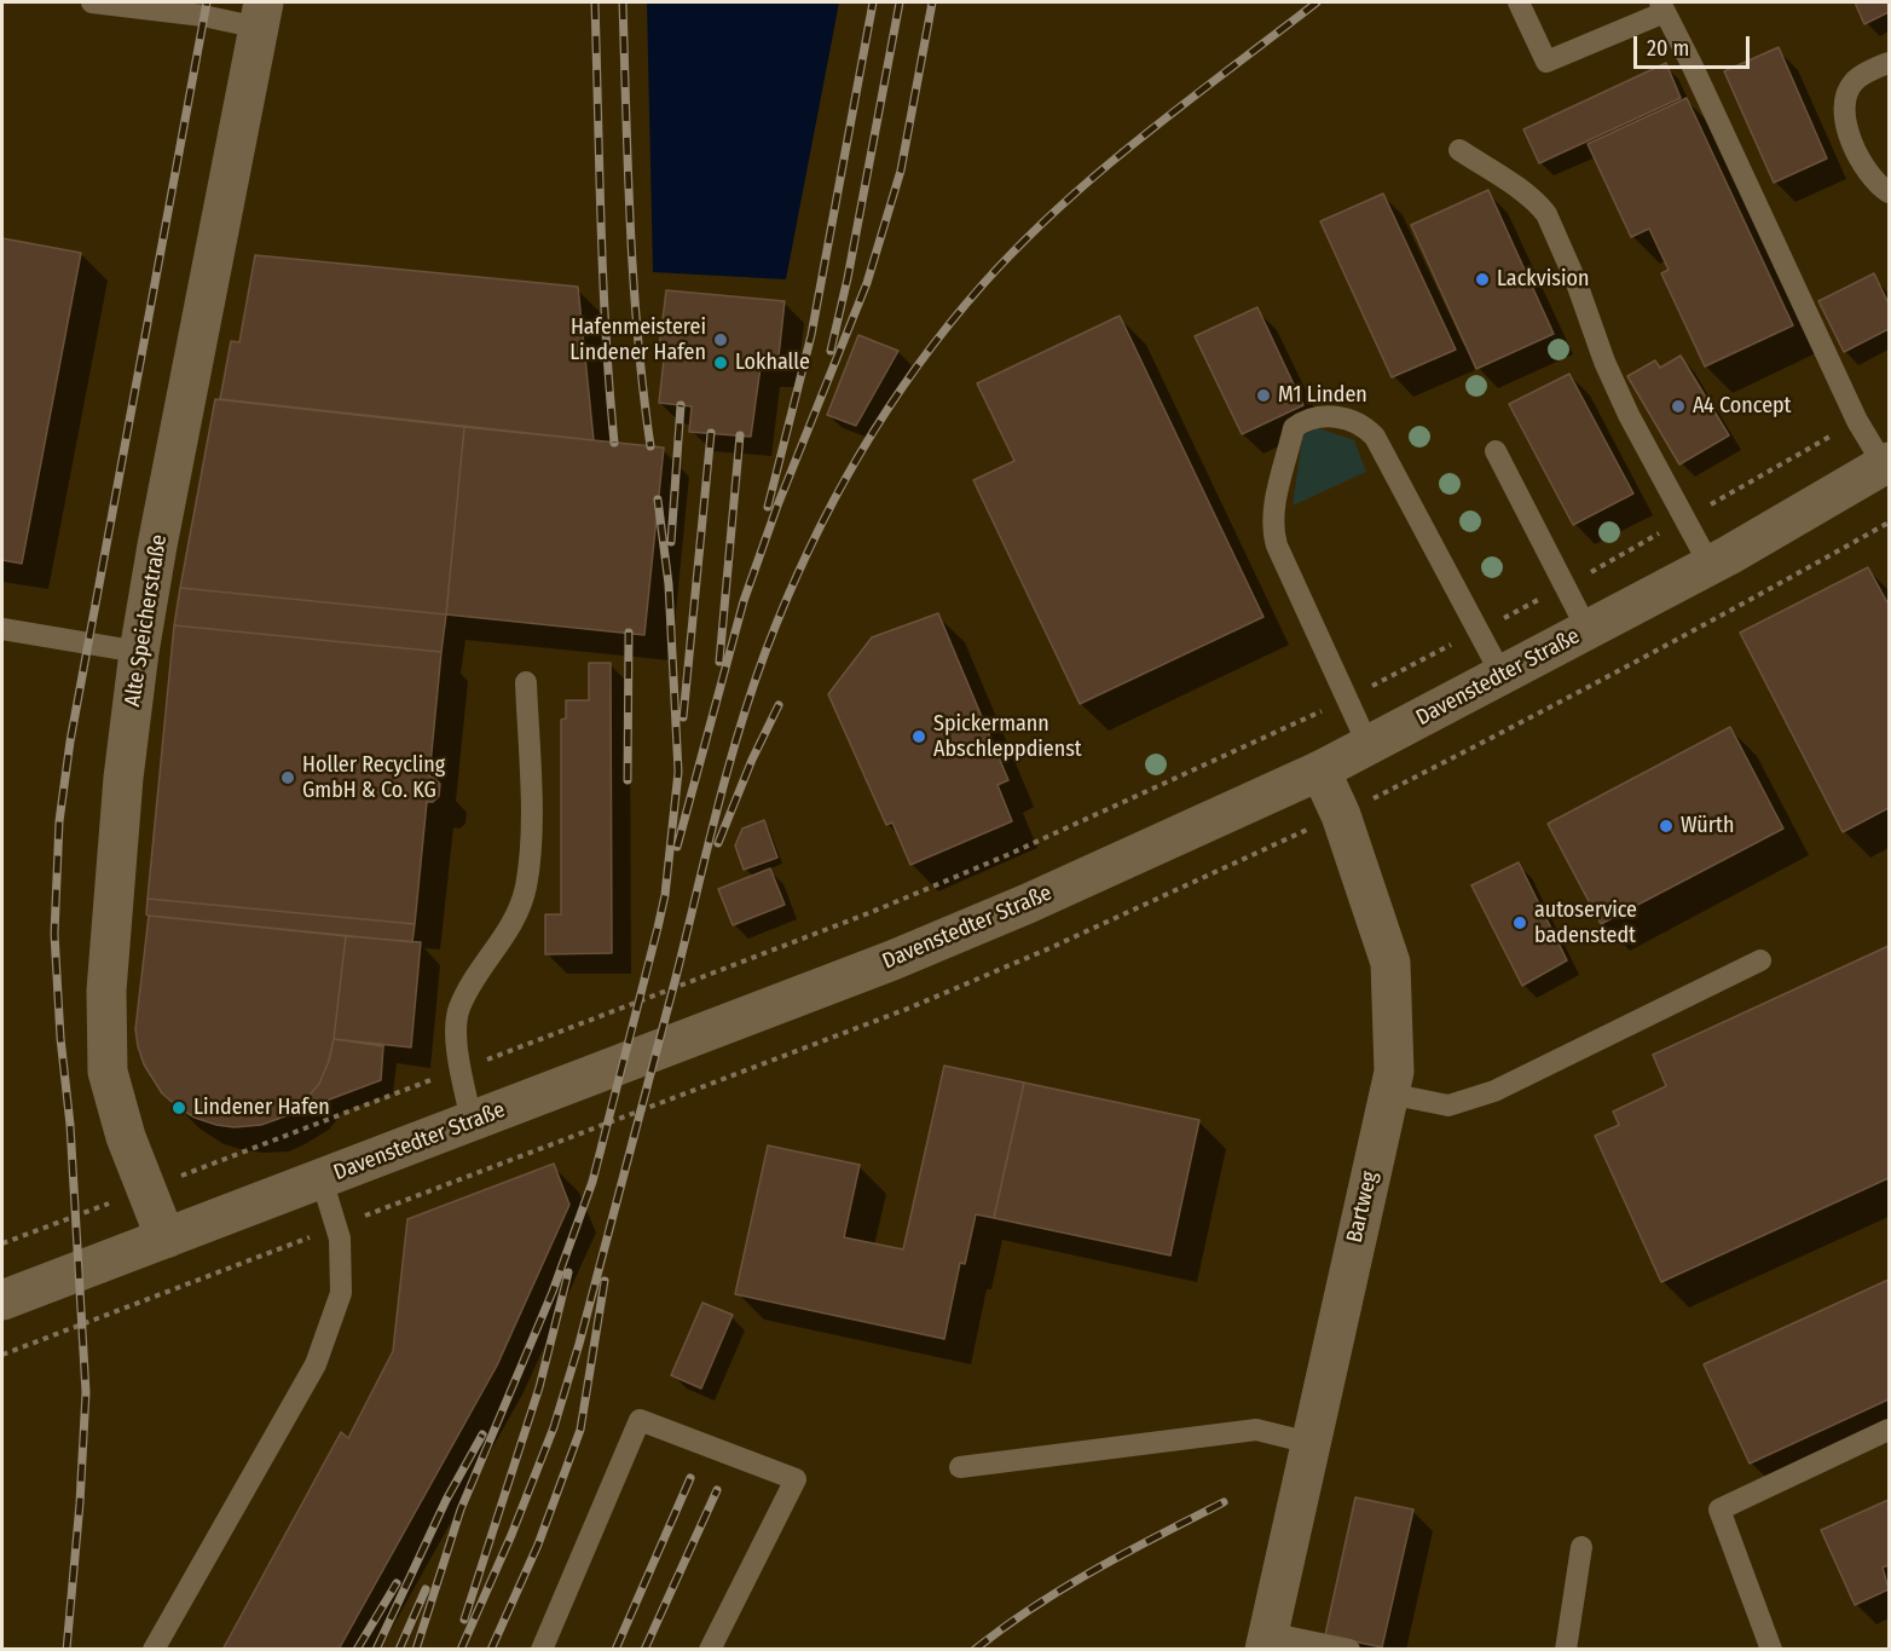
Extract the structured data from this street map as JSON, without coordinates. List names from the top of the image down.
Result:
{
  "streets": {
    "street": ["Alte Speicherstraße", "Davenstedter Straße", "Bartweg"]
  },
  "crossings": [
    ["Alte Speicherstraße", "Davenstedter Straße"],
    ["Davenstedter Straße", "Bartweg"]
  ],
  "places": [
    "Lackvision",
    "Hafenmeisterei Lindener Hafen",
    "Lokhalle",
    "M1 Linden",
    "A4 Concept",
    "Spickermann Abschleppdienst",
    "Holler Recycling GmbH & Co. KG",
    "Würth",
    "autoservice badenstedt",
    "Lindener Hafen"
  ],
  "scale_bar": "20 m"
}
